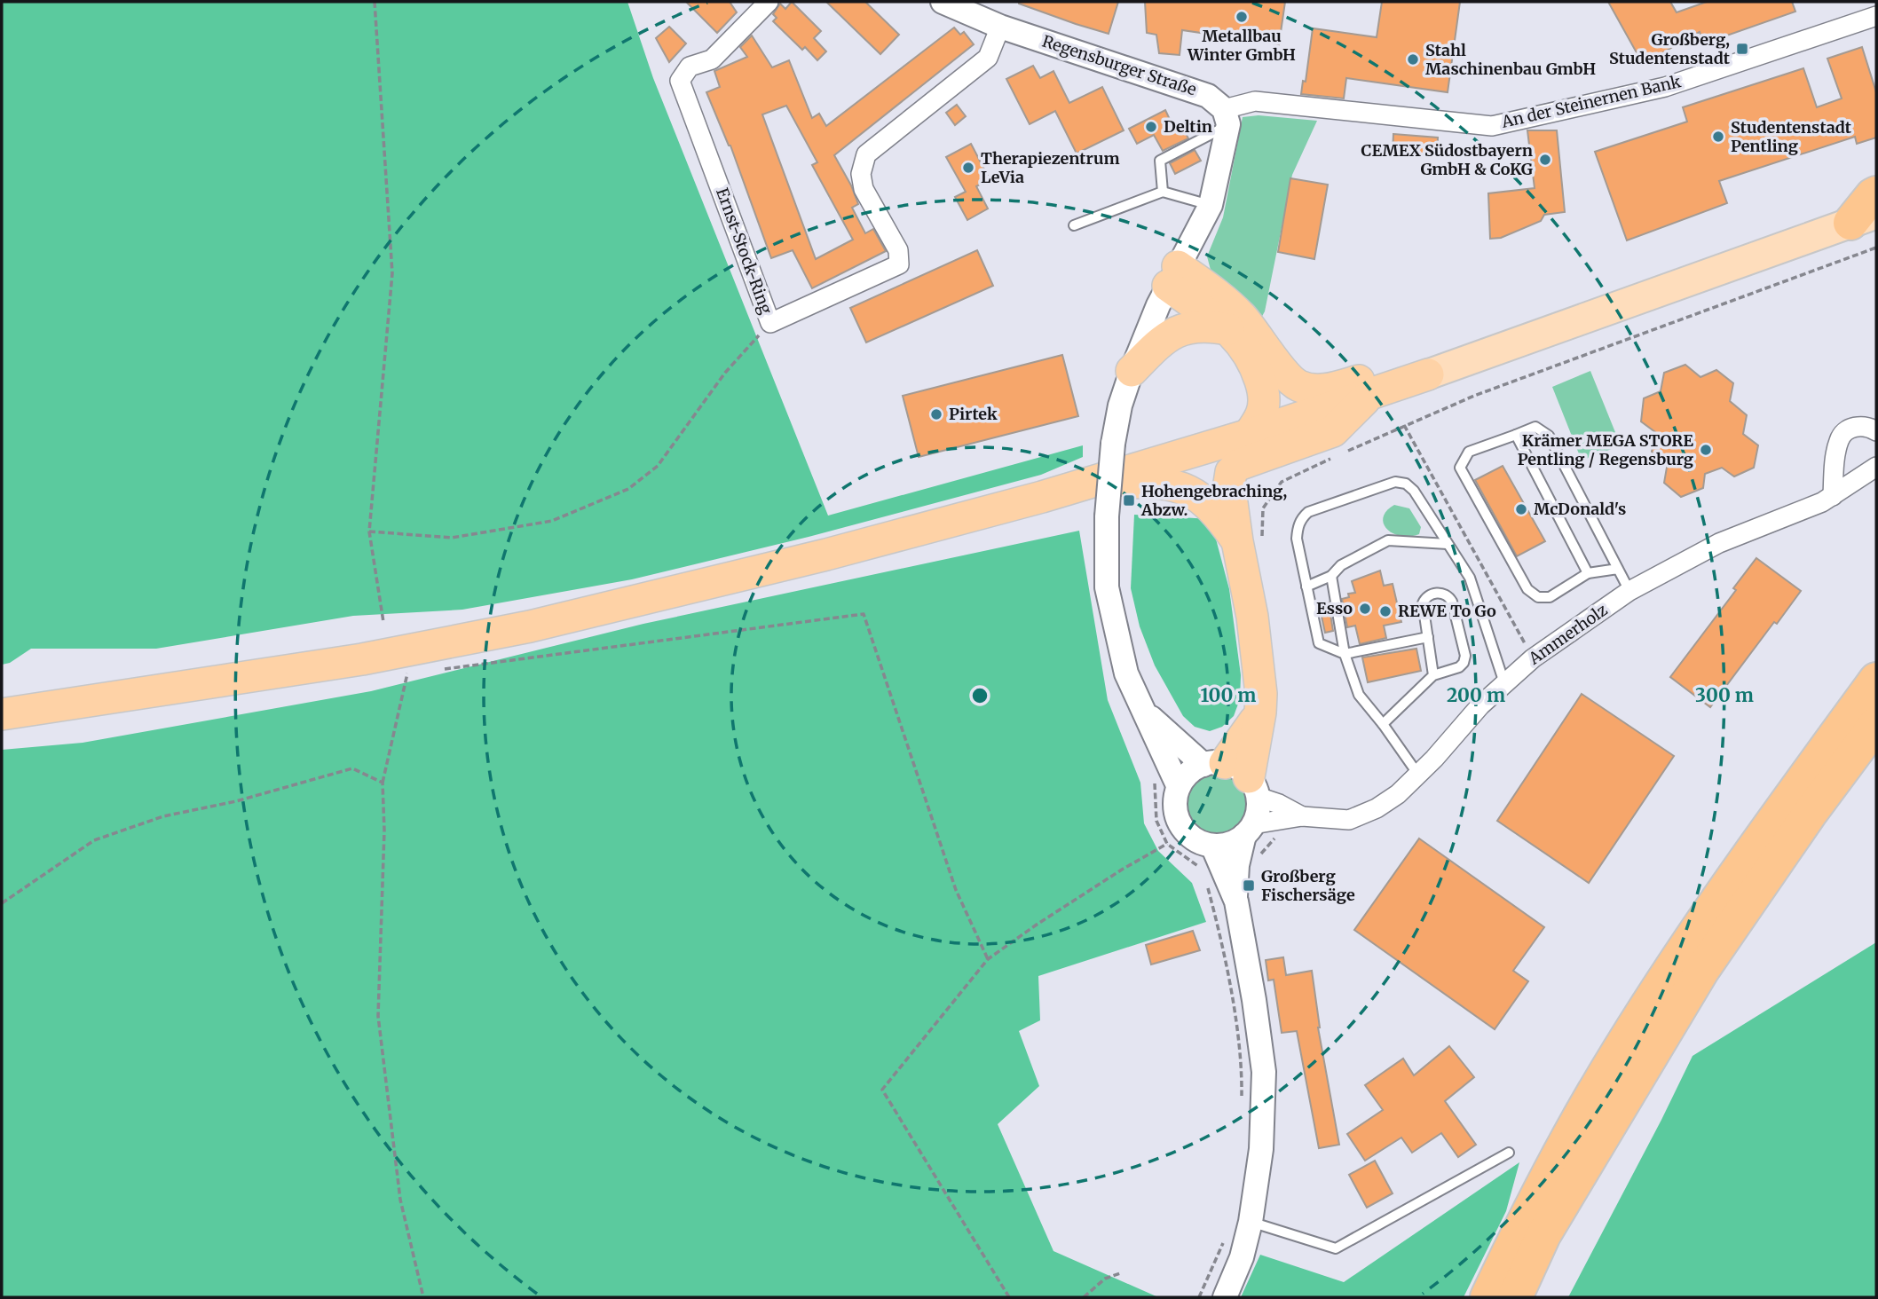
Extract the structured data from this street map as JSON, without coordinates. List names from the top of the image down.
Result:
{
  "streets": {
    "street": [
      "Regensburger Straße",
      "An der Steinernen Bank",
      "Ernst-Stock-Ring",
      "Ammerholz"
    ]
  },
  "crossings": [
    ["Regensburger Straße", "An der Steinernen Bank"],
    ["Regensburger Straße", "Ernst-Stock-Ring"]
  ],
  "places": {
    "other": [
      "Metallbau Winter GmbH",
      "Stahl Maschinenbau GmbH",
      "Deltin",
      "Studentenstadt Pentling",
      "CEMEX Südostbayern GmbH & CoKG",
      "Therapiezentrum LeVia",
      "Pirtek",
      "Krämer MEGA STORE Pentling / Regensburg",
      "McDonald's",
      "Esso",
      "REWE To Go"
    ],
    "transit": ["Großberg, Studentenstadt", "Hohengebraching, Abzw.", "Großberg Fischersäge"]
  },
  "rings": ["100 m", "200 m", "300 m"]
}
